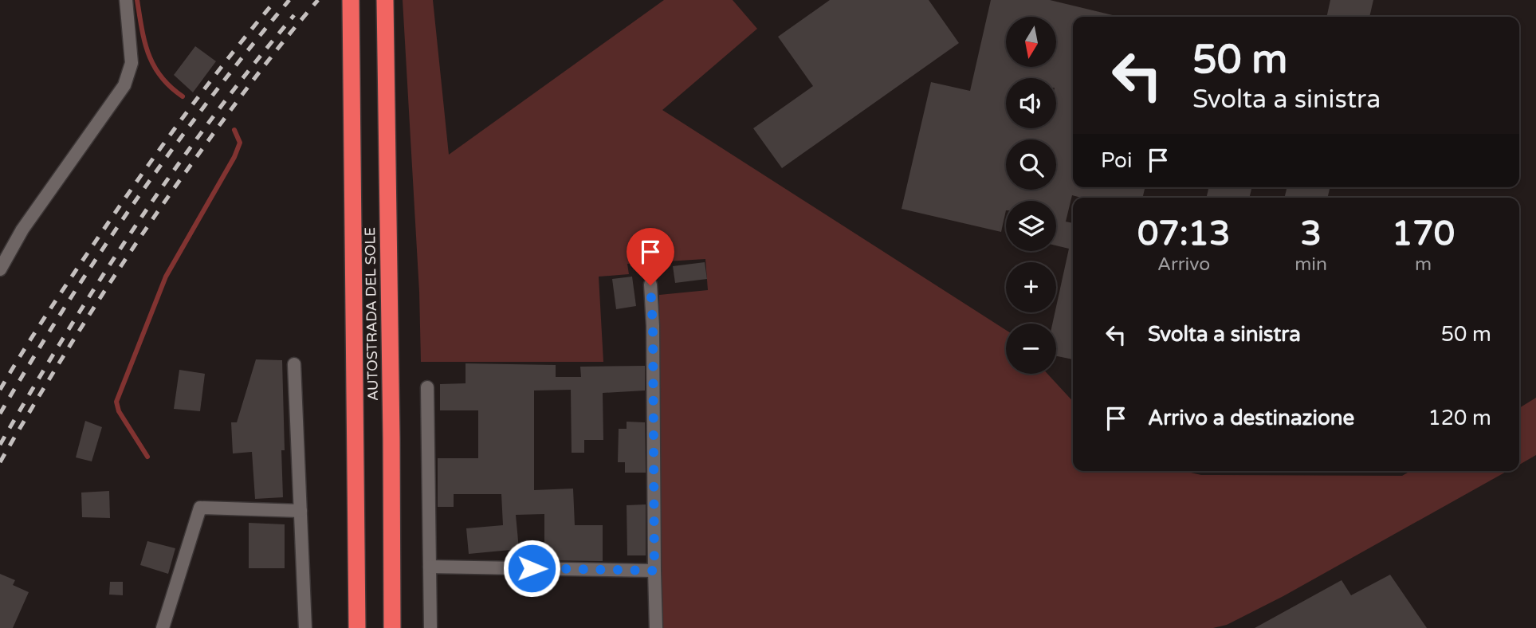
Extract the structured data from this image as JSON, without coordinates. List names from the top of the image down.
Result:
{
  "streets": {
    "highway": ["AUTOSTRADA DEL SOLE"]
  },
  "north": "bottom",
  "page": {
    "map_buttons": ["+", "−"],
    "turn": ["50 m", "Svolta a sinistra"],
    "then": "Poi",
    "eta": [
      "07:13",
      "Arrivo",
      "3",
      "min",
      "170",
      "m"
    ],
    "list": [
      {
        "name": "Svolta a sinistra",
        "value": "50 m"
      },
      {
        "name": "Arrivo a destinazione",
        "value": "120 m"
      }
    ]
  }
}
